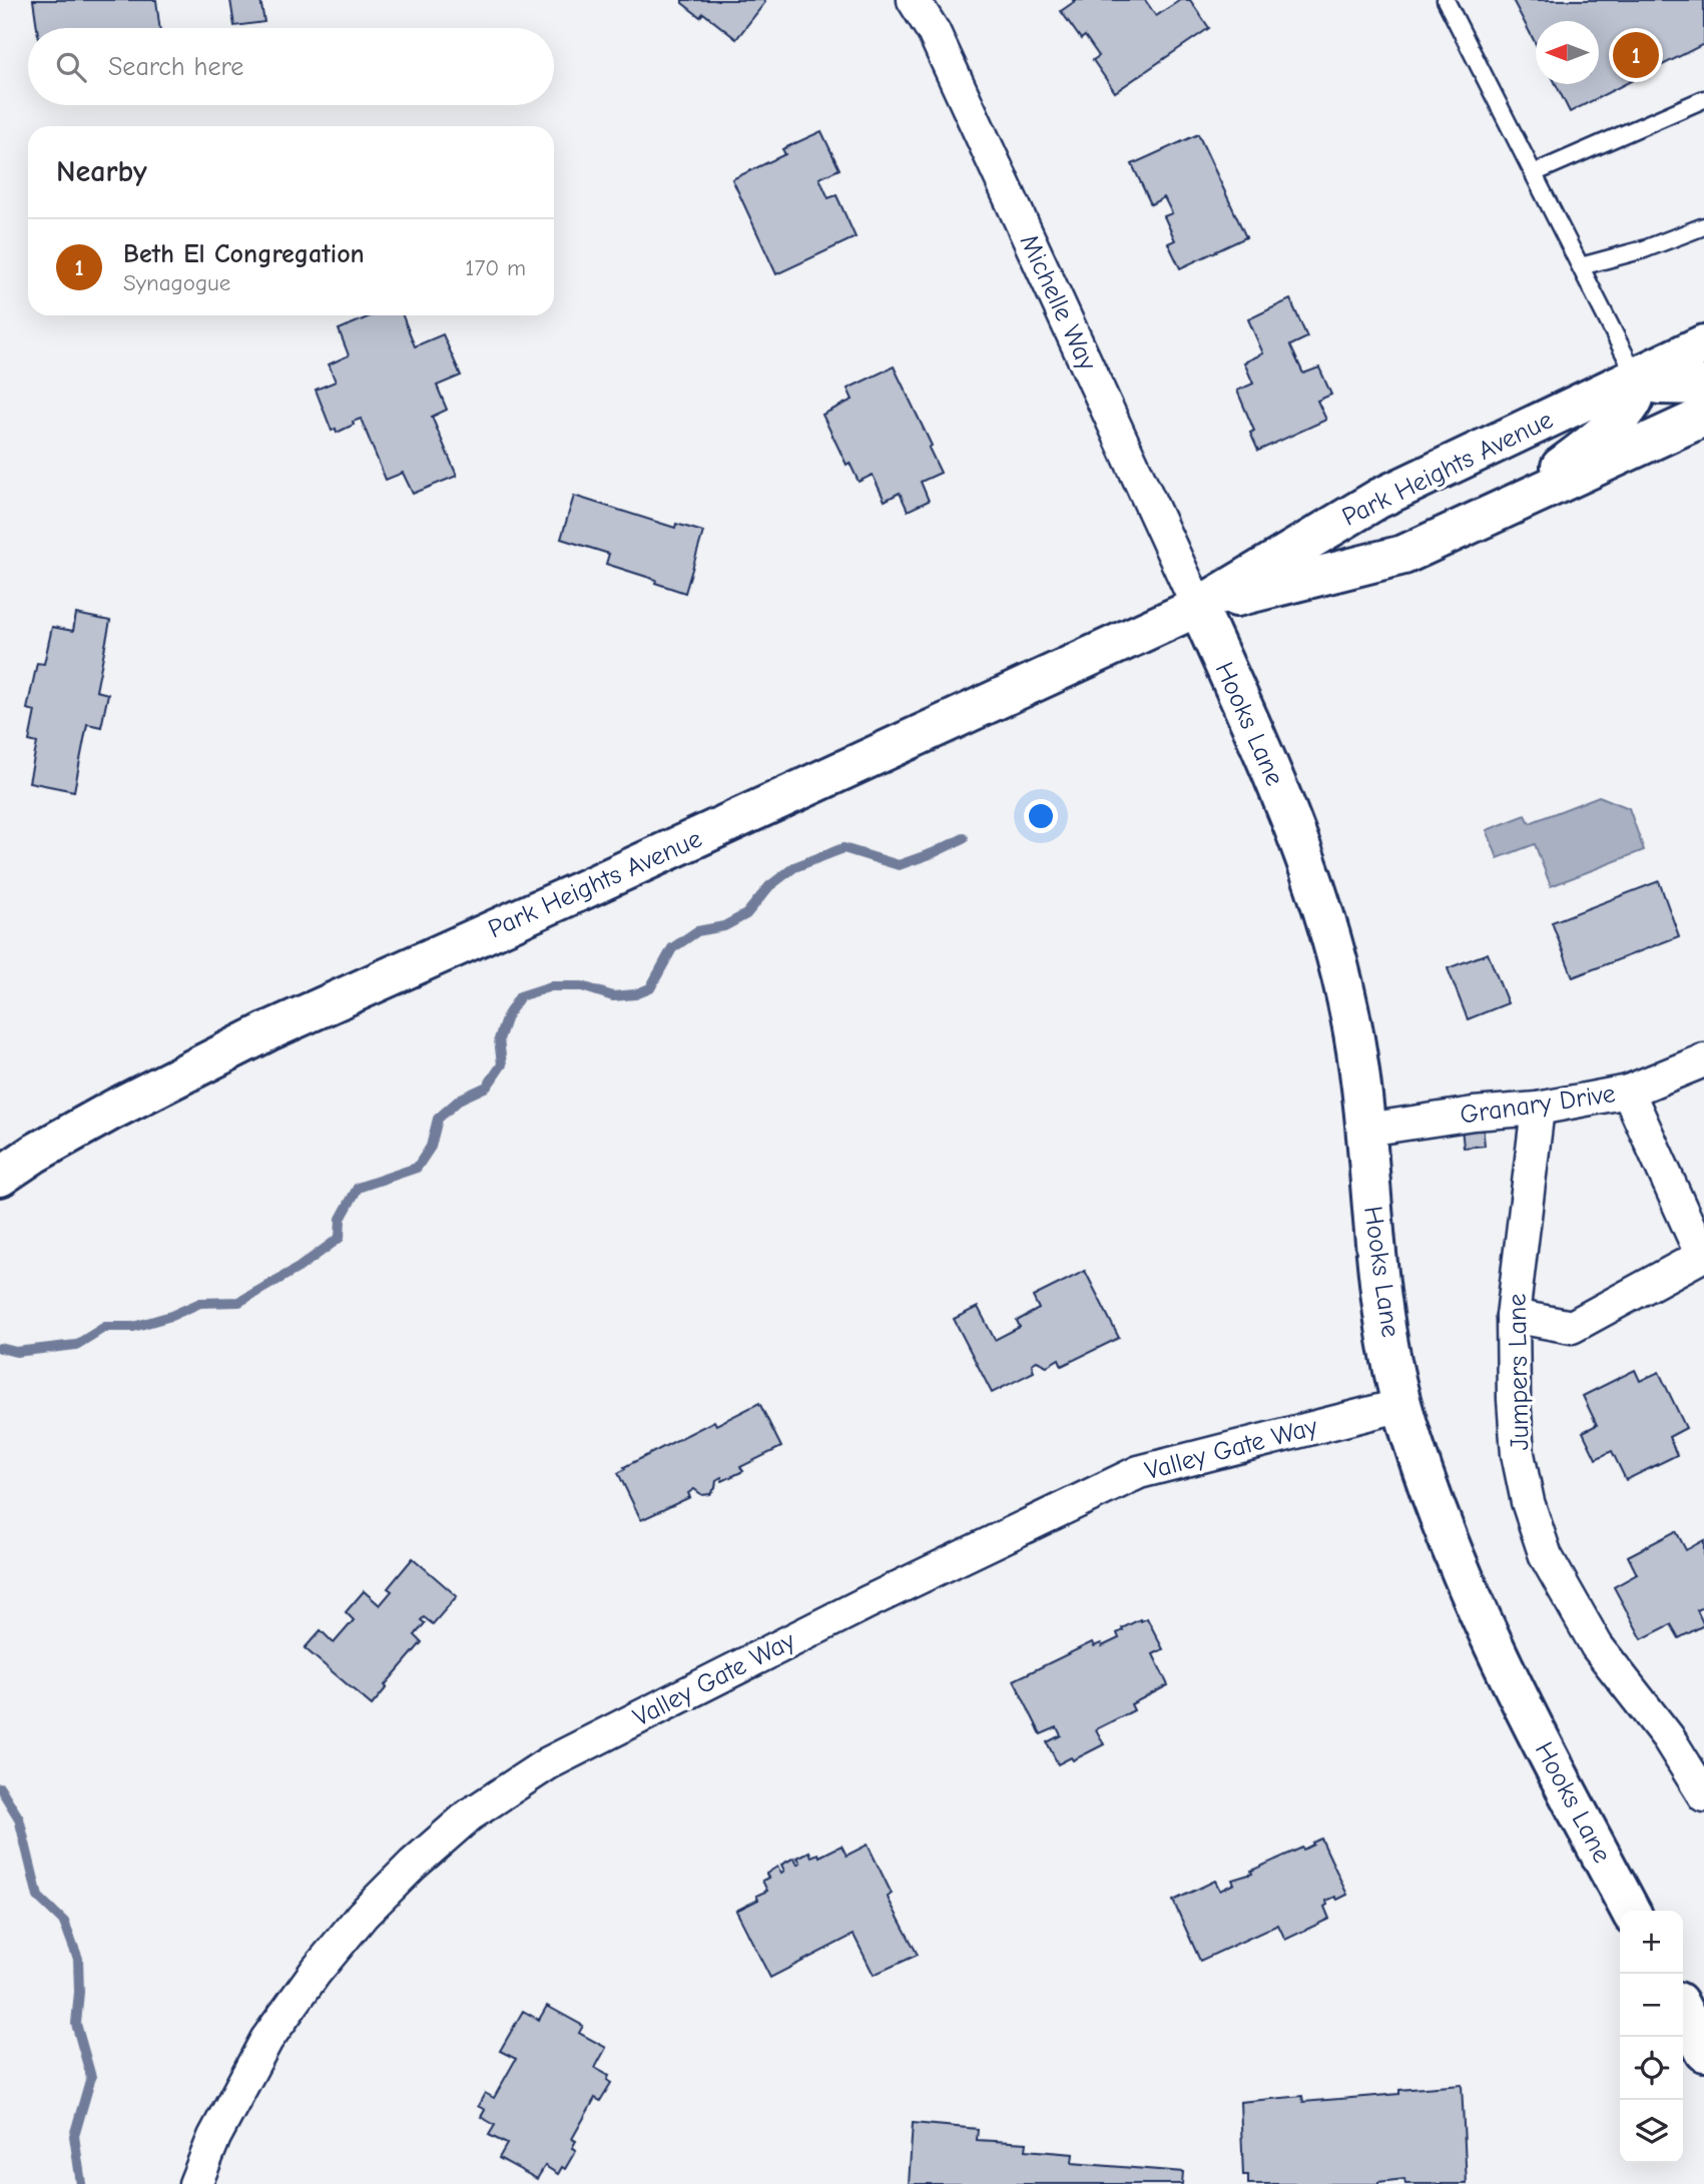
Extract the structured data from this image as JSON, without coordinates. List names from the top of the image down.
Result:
{
  "streets": {
    "main road": ["Park Heights Avenue", "Hooks Lane"],
    "street": [
      "Michelle Way",
      "Granary Drive",
      "Jumpers Lane",
      "Valley Gate Way"
    ]
  },
  "crossings": [
    ["Michelle Way", "Park Heights Avenue"],
    ["Michelle Way", "Hooks Lane"],
    ["Park Heights Avenue", "Hooks Lane"],
    ["Hooks Lane", "Granary Drive"],
    ["Hooks Lane", "Valley Gate Way"],
    ["Granary Drive", "Jumpers Lane"]
  ],
  "north": "left",
  "page": {
    "pins": "1",
    "search": "Search here",
    "heading": "Nearby",
    "list": [
      {
        "mark": "1",
        "name": "Beth El Congregation",
        "note": "Synagogue",
        "value": "170 m"
      }
    ],
    "map_buttons": ["+", "−"]
  }
}
